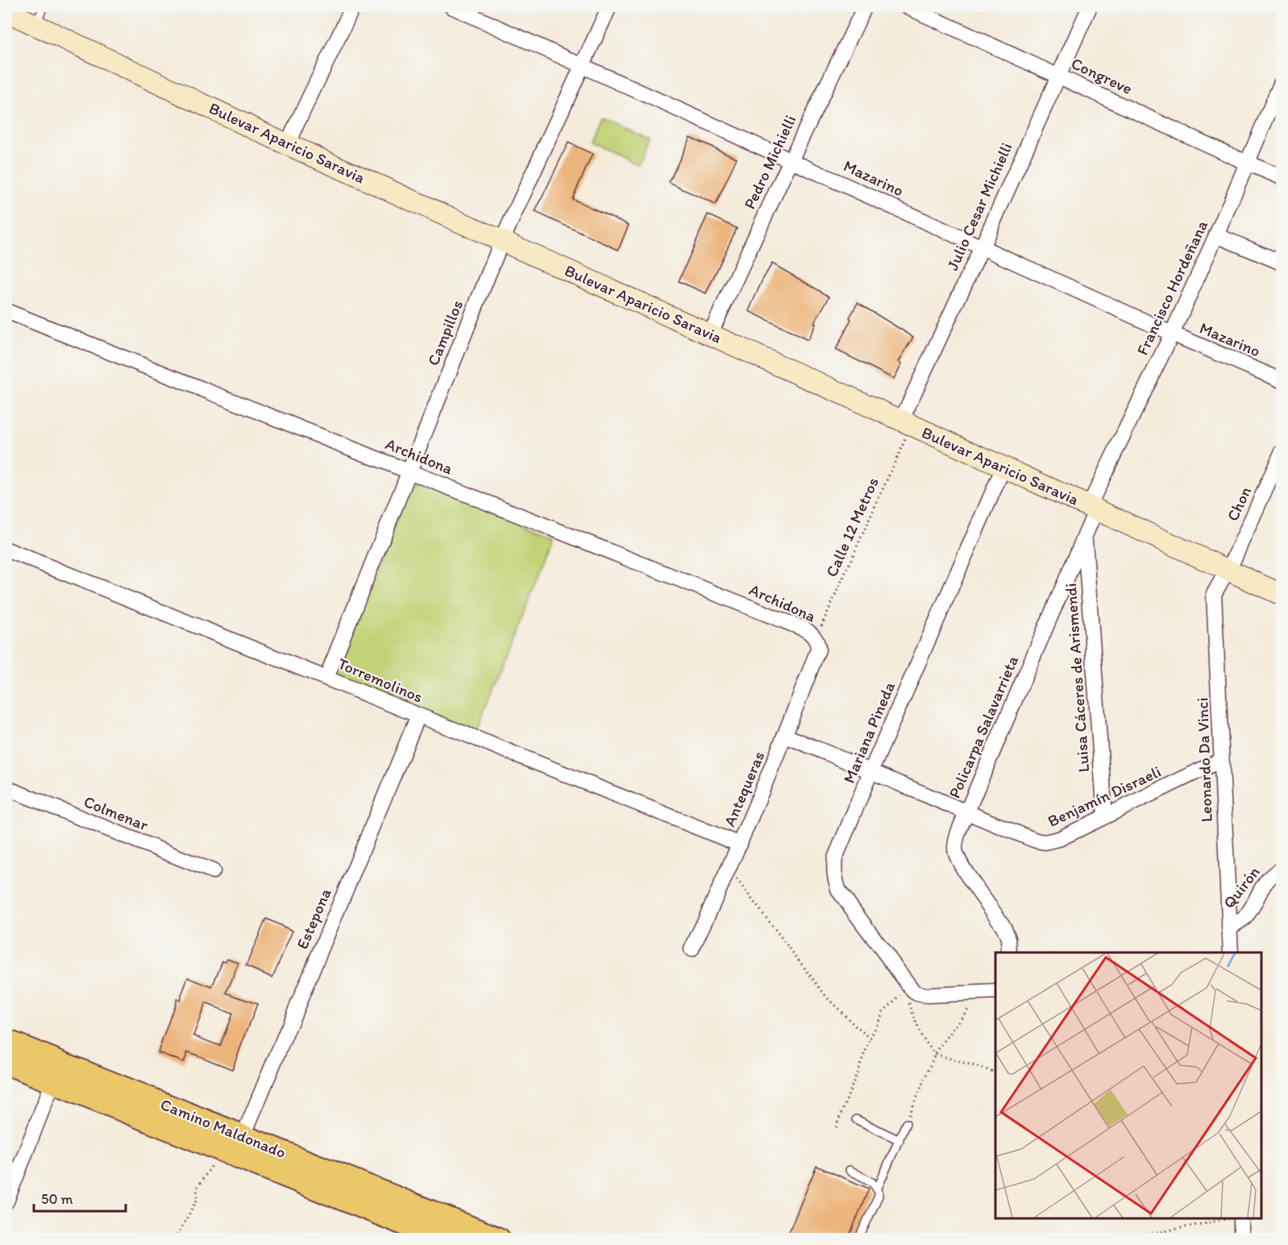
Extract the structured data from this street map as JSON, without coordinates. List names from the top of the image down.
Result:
{
  "streets": {
    "main road": ["Camino Maldonado"],
    "street": [
      "Congreve",
      "Bulevar Aparicio Saravia",
      "Pedro Michielli",
      "Mazarino",
      "Julio Cesar Michielli",
      "Francisco Hordeñana",
      "Campillos",
      "Archidona",
      "Chon",
      "Luisa Cáceres de Arismendi",
      "Torremolinos",
      "Policarpa Salavarrieta",
      "Mariana Pineda",
      "Leonardo Da Vinci",
      "Antequeras",
      "Benjamín Disraeli",
      "Colmenar",
      "Quirón",
      "Estepona"
    ],
    "path": ["Calle 12 Metros"]
  },
  "crossings": [
    ["Congreve", "Julio Cesar Michielli"],
    ["Congreve", "Francisco Hordeñana"],
    ["Bulevar Aparicio Saravia", "Pedro Michielli"],
    ["Bulevar Aparicio Saravia", "Julio Cesar Michielli"],
    ["Bulevar Aparicio Saravia", "Francisco Hordeñana"],
    ["Bulevar Aparicio Saravia", "Campillos"],
    ["Bulevar Aparicio Saravia", "Chon"],
    ["Bulevar Aparicio Saravia", "Calle 12 Metros"],
    ["Bulevar Aparicio Saravia", "Policarpa Salavarrieta"],
    ["Bulevar Aparicio Saravia", "Mariana Pineda"],
    ["Bulevar Aparicio Saravia", "Leonardo Da Vinci"],
    ["Pedro Michielli", "Mazarino"],
    ["Mazarino", "Julio Cesar Michielli"],
    ["Mazarino", "Francisco Hordeñana"],
    ["Mazarino", "Campillos"],
    ["Julio Cesar Michielli", "Calle 12 Metros"],
    ["Francisco Hordeñana", "Policarpa Salavarrieta"],
    ["Campillos", "Archidona"],
    ["Campillos", "Torremolinos"],
    ["Archidona", "Calle 12 Metros"],
    ["Archidona", "Antequeras"],
    ["Chon", "Leonardo Da Vinci"],
    ["Calle 12 Metros", "Antequeras"],
    ["Luisa Cáceres de Arismendi", "Policarpa Salavarrieta"],
    ["Luisa Cáceres de Arismendi", "Benjamín Disraeli"],
    ["Torremolinos", "Antequeras"],
    ["Torremolinos", "Estepona"],
    ["Policarpa Salavarrieta", "Benjamín Disraeli"],
    ["Mariana Pineda", "Benjamín Disraeli"],
    ["Leonardo Da Vinci", "Benjamín Disraeli"],
    ["Leonardo Da Vinci", "Quirón"],
    ["Antequeras", "Benjamín Disraeli"],
    ["Estepona", "Camino Maldonado"]
  ],
  "scale_bar": "50 m"
}
